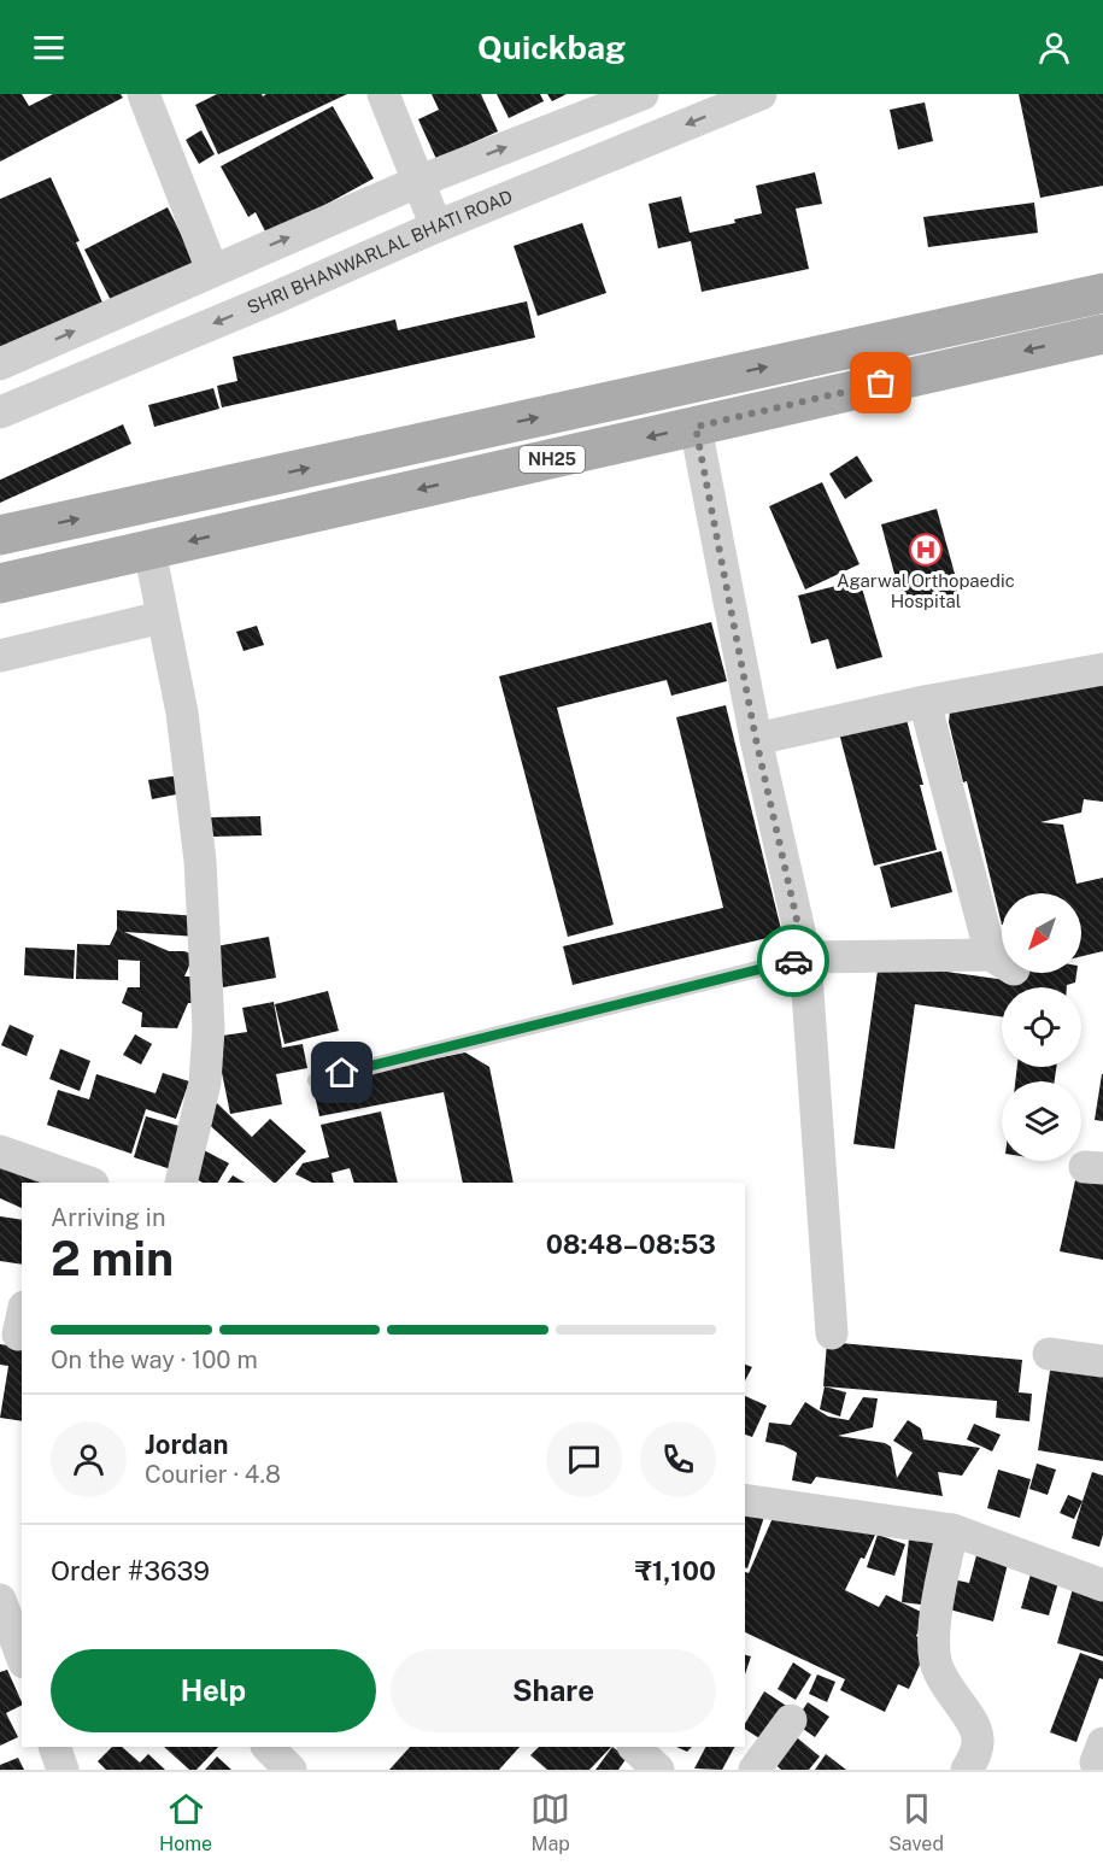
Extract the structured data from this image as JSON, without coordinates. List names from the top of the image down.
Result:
{
  "streets": {
    "main road": ["NH25"],
    "street": ["SHRI BHANWARLAL BHATI ROAD"]
  },
  "places": {
    "hospital": ["Agarwal Orthopaedic Hospital"]
  },
  "north": "bottom left",
  "page": {
    "header": "Quickbag",
    "heading": ["2 min", "Arriving in", "08:48–08:53"],
    "panel": [
      "Jordan",
      "Courier · 4.8",
      "Order #3639",
      "₹1,100"
    ],
    "bar": "On the way · 100 m",
    "buttons": ["Help", "Share"],
    "tabs": ["Home", "Map", "Saved"]
  }
}
